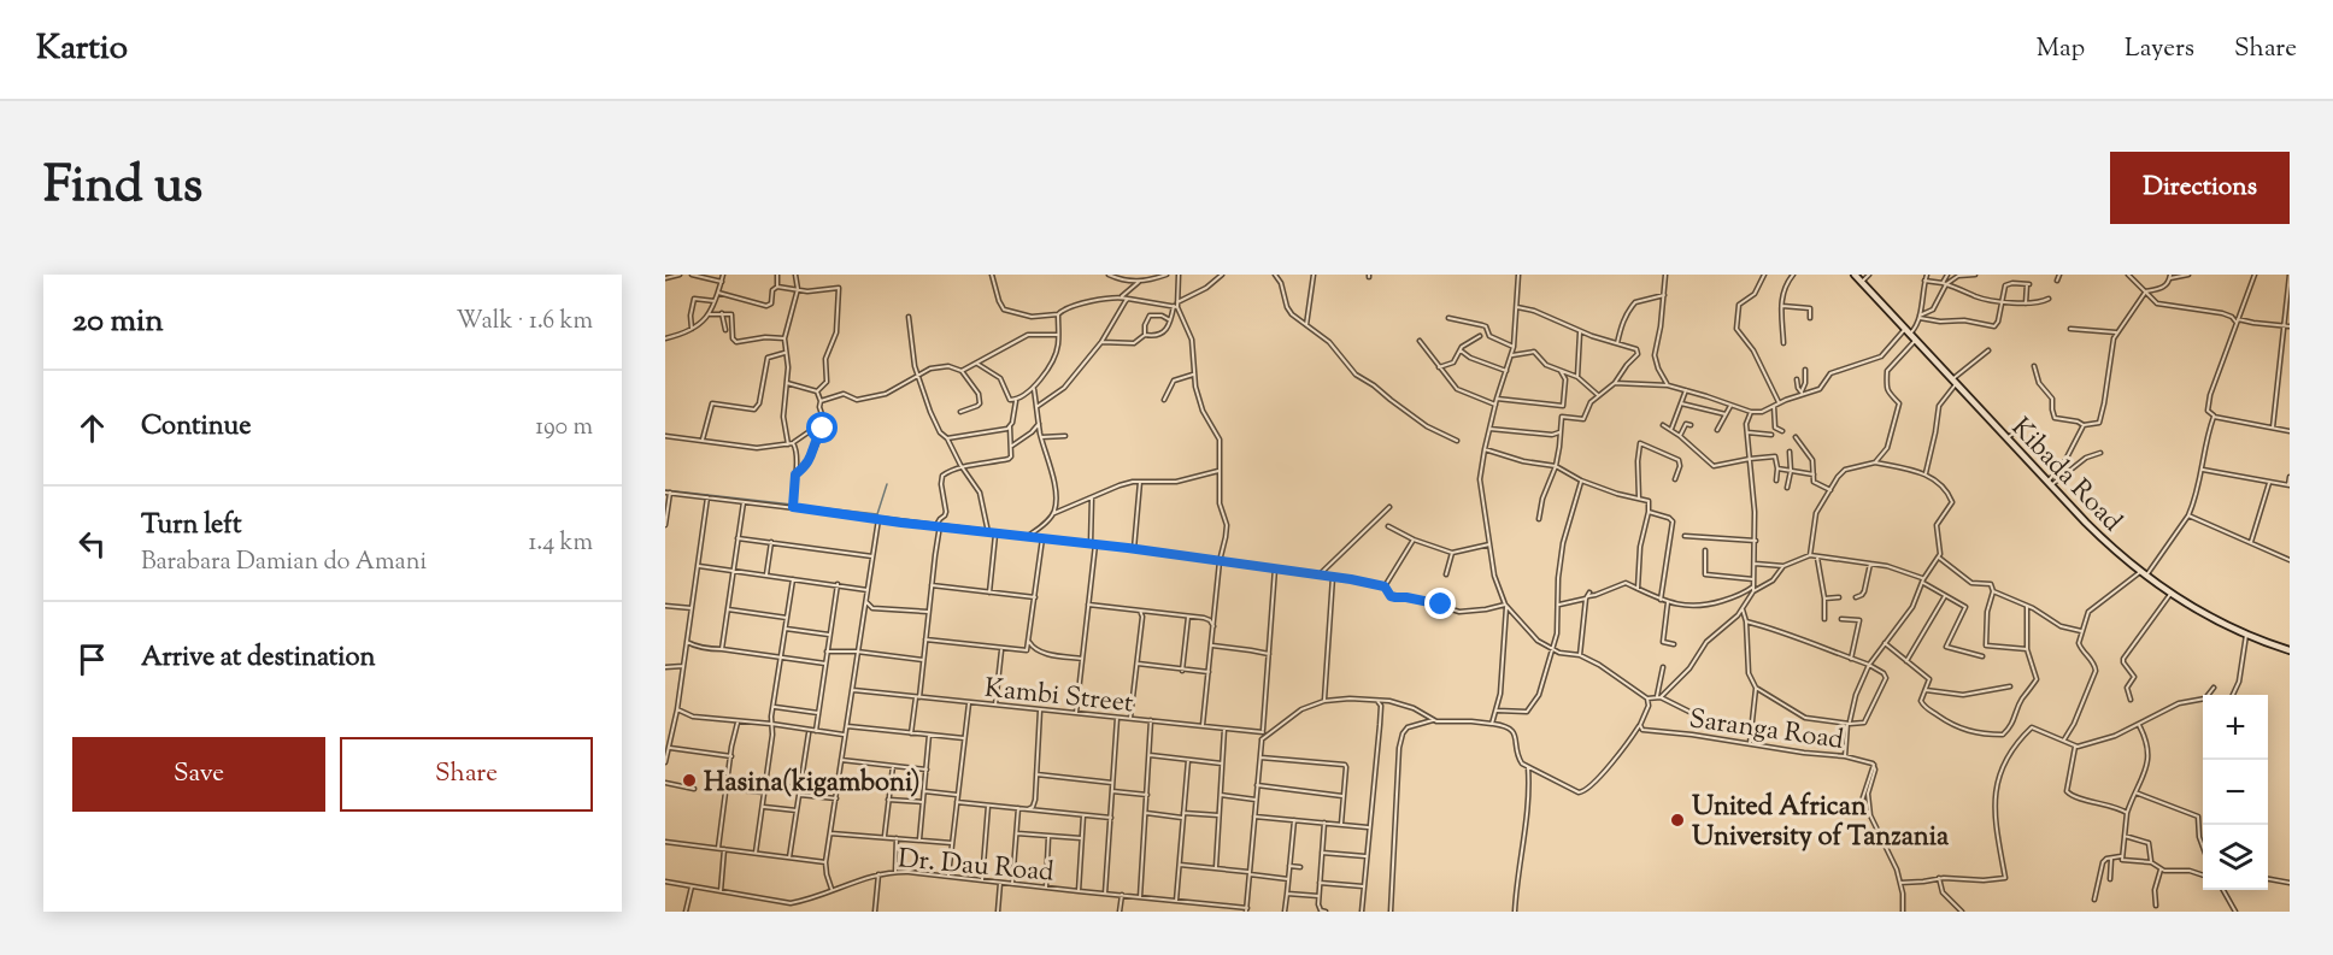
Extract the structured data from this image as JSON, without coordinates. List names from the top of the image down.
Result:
{
  "streets": {
    "main road": ["Kibada Road"],
    "street": ["Kambi Street", "Saranga Road", "Dr. Dau Road"]
  },
  "places": ["Hasina(kigamboni)", "United African University of Tanzania"],
  "page": {
    "header": "Kartio",
    "nav": ["Map", "Layers", "Share"],
    "title": "Find us",
    "buttons": [
      "Directions",
      ["Save", "Share"]
    ],
    "heading": ["20 min", "Walk · 1.6 km"],
    "list": [
      ["Continue", "190 m"],
      ["Turn left", "Barabara Damian do Amani", "1.4 km"],
      "Arrive at destination"
    ],
    "map_buttons": ["+", "−"]
  }
}
